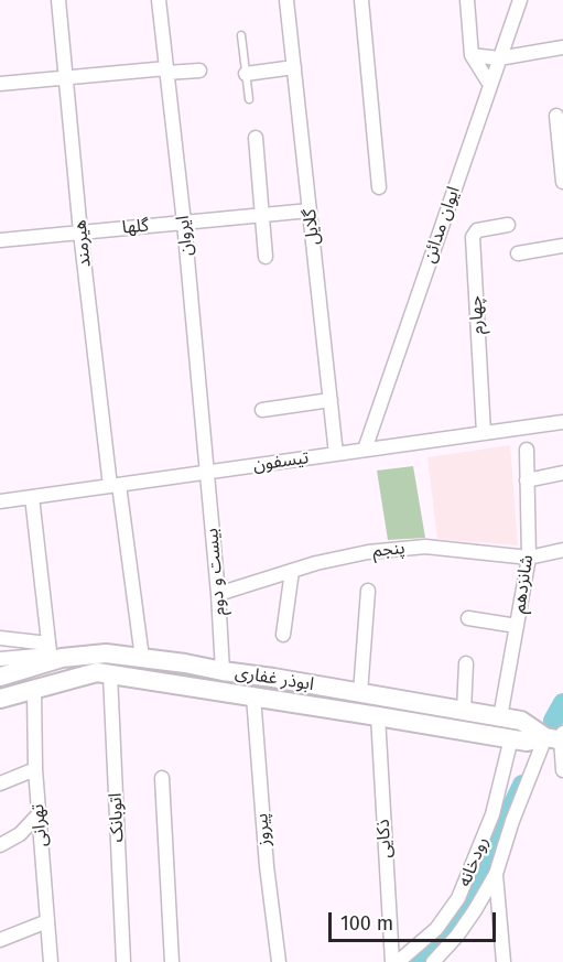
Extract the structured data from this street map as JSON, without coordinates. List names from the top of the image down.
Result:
{
  "streets": {
    "main road": ["ابوذر غفاری"],
    "street": [
      "ایوان مدائن",
      "گلها",
      "گلایل",
      "ایروان",
      "هیرمند",
      "چهارم",
      "تیسفون",
      "پنجم",
      "بیست و دوم",
      "شانزدهم",
      "اتوبانک",
      "تهرانی",
      "پیروز",
      "ذکایی",
      "رودخانه"
    ]
  },
  "crossings": [
    ["ایوان مدائن", "تیسفون"],
    ["گلها", "گلایل"],
    ["گلها", "ایروان"],
    ["گلها", "هیرمند"],
    ["گلایل", "تیسفون"],
    ["ایروان", "تیسفون"],
    ["ایروان", "بیست و دوم"],
    ["هیرمند", "تیسفون"],
    ["هیرمند", "ابوذر غفاری"],
    ["چهارم", "تیسفون"],
    ["تیسفون", "بیست و دوم"],
    ["پنجم", "بیست و دوم"],
    ["پنجم", "شانزدهم"],
    ["بیست و دوم", "ابوذر غفاری"],
    ["شانزدهم", "ابوذر غفاری"],
    ["ابوذر غفاری", "اتوبانک"],
    ["ابوذر غفاری", "تهرانی"],
    ["ابوذر غفاری", "پیروز"],
    ["ابوذر غفاری", "ذکایی"],
    ["ابوذر غفاری", "رودخانه"]
  ],
  "scale_bar": "100 m"
}
